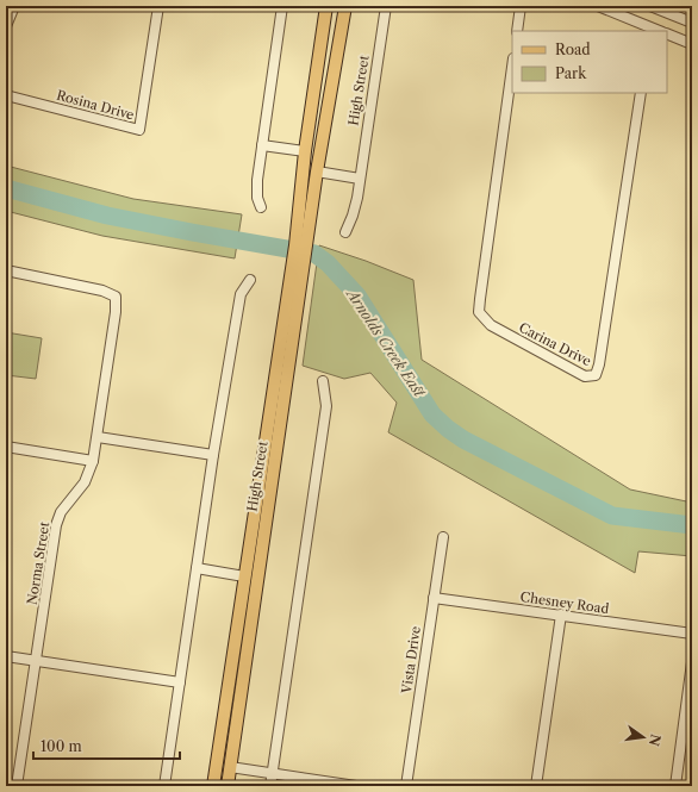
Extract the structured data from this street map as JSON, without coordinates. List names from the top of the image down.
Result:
{
  "streets": {
    "main road": ["High Street"],
    "street": [
      "Rosina Drive",
      "Carina Drive",
      "Norma Street",
      "Chesney Road",
      "Vista Drive"
    ]
  },
  "crossings": [
    ["Chesney Road", "Vista Drive"]
  ],
  "water": ["Arnolds Creek East"],
  "legend": ["Road", "Park"],
  "scale_bar": "100 m",
  "north": "right"
}
